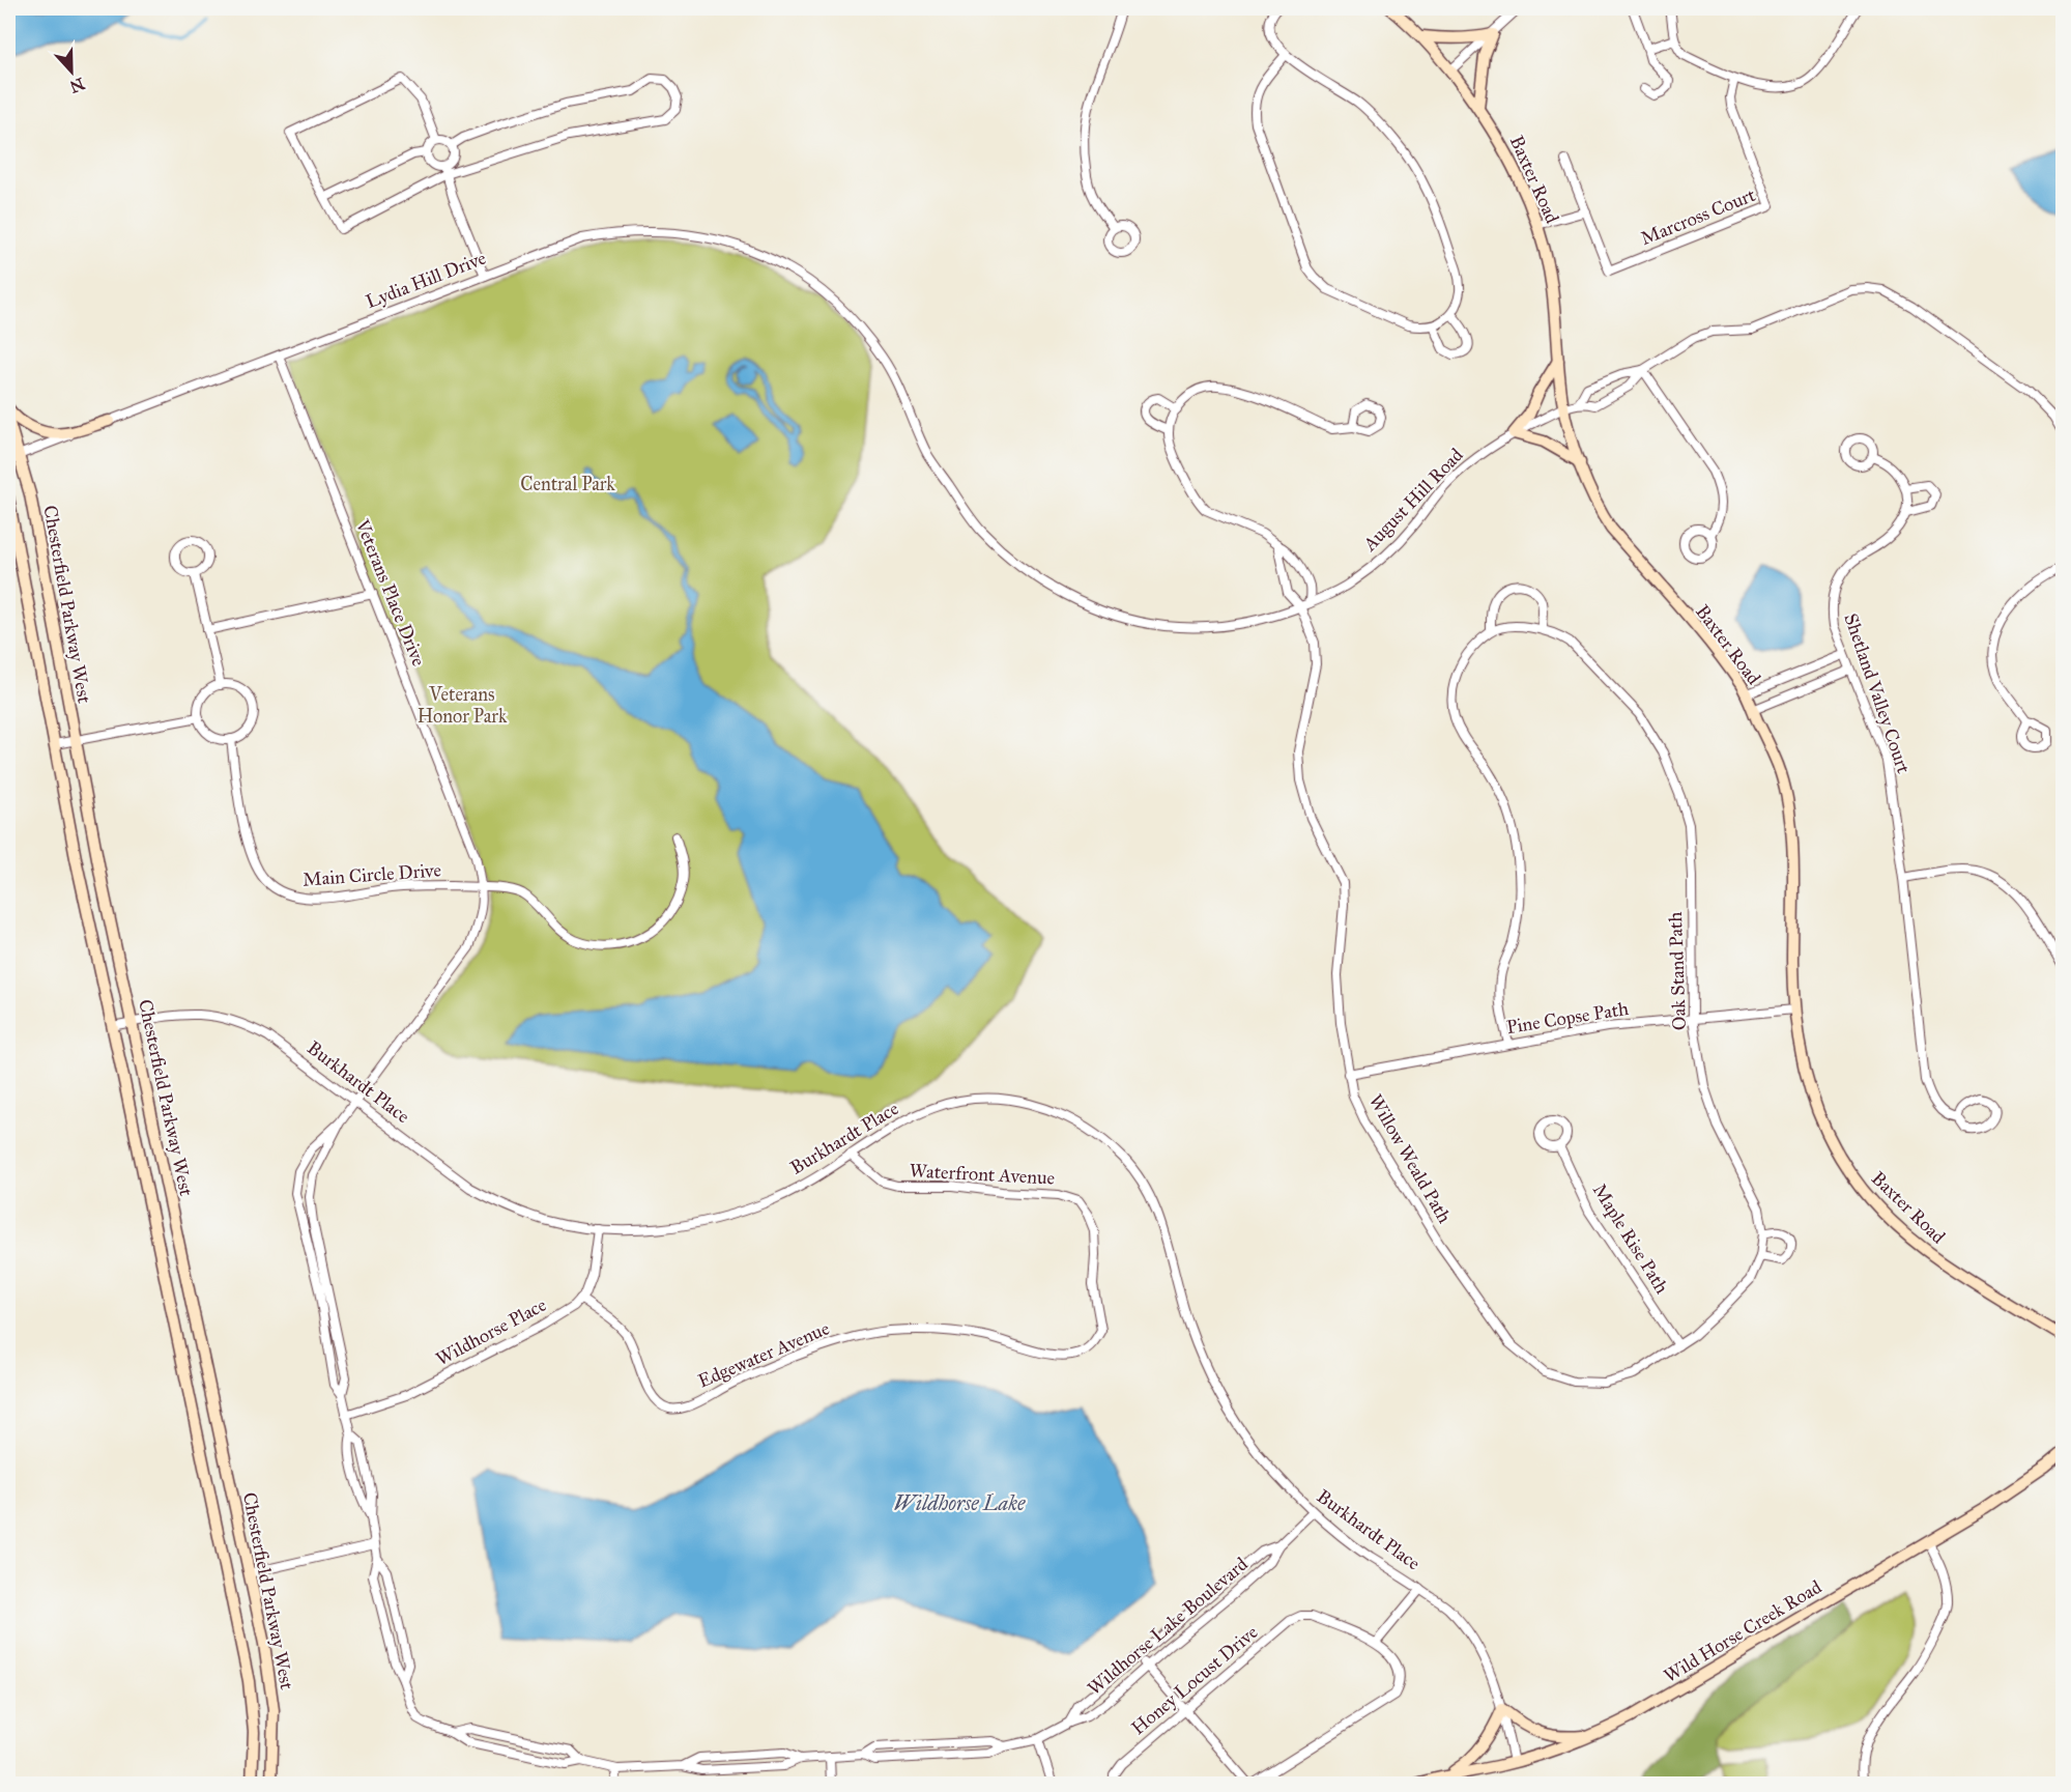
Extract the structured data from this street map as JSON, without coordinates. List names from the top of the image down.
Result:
{
  "streets": {
    "street": [
      "Baxter Road",
      "Marcross Court",
      "Lydia Hill Drive",
      "August Hill Road",
      "Veterans Place Drive",
      "Chesterfield Parkway West",
      "Shetland Valley Court",
      "Main Circle Drive",
      "Oak Stand Path",
      "Pine Copse Path",
      "Burkhardt Place",
      "Willow Weald Path",
      "Waterfront Avenue",
      "Maple Rise Path",
      "Wildhorse Place",
      "Edgewater Avenue",
      "Wildhorse Lake Boulevard",
      "Wild Horse Creek Road",
      "Honey Locust Drive"
    ]
  },
  "crossings": [
    ["Baxter Road", "August Hill Road"],
    ["Baxter Road", "Pine Copse Path"],
    ["Lydia Hill Drive", "August Hill Road"],
    ["Lydia Hill Drive", "Veterans Place Drive"],
    ["Lydia Hill Drive", "Chesterfield Parkway West"],
    ["August Hill Road", "Willow Weald Path"],
    ["Veterans Place Drive", "Main Circle Drive"],
    ["Veterans Place Drive", "Burkhardt Place"],
    ["Veterans Place Drive", "Wildhorse Lake Boulevard"],
    ["Chesterfield Parkway West", "Burkhardt Place"],
    ["Oak Stand Path", "Pine Copse Path"],
    ["Oak Stand Path", "Willow Weald Path"],
    ["Oak Stand Path", "Maple Rise Path"],
    ["Pine Copse Path", "Willow Weald Path"],
    ["Burkhardt Place", "Waterfront Avenue"],
    ["Burkhardt Place", "Wildhorse Place"],
    ["Burkhardt Place", "Wildhorse Lake Boulevard"],
    ["Burkhardt Place", "Wild Horse Creek Road"],
    ["Willow Weald Path", "Maple Rise Path"],
    ["Waterfront Avenue", "Edgewater Avenue"],
    ["Wildhorse Place", "Edgewater Avenue"],
    ["Wildhorse Place", "Wildhorse Lake Boulevard"]
  ],
  "water": ["Wildhorse Lake"],
  "parks": ["Central Park", "Veterans Honor Park"],
  "north": "bottom"
}
